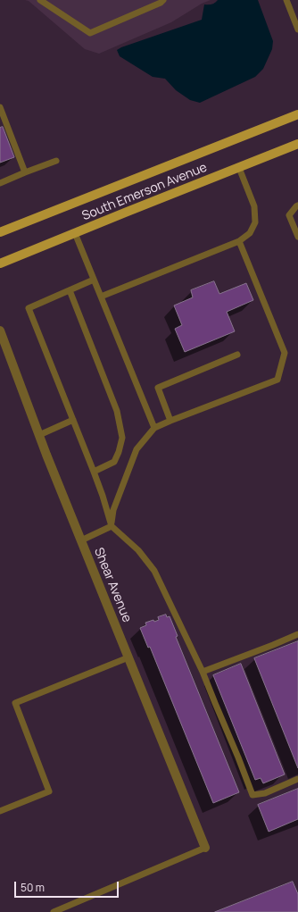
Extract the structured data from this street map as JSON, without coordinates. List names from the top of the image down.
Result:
{
  "streets": {
    "main road": ["South Emerson Avenue"],
    "street": ["Shear Avenue"]
  },
  "scale_bar": "50 m"
}
